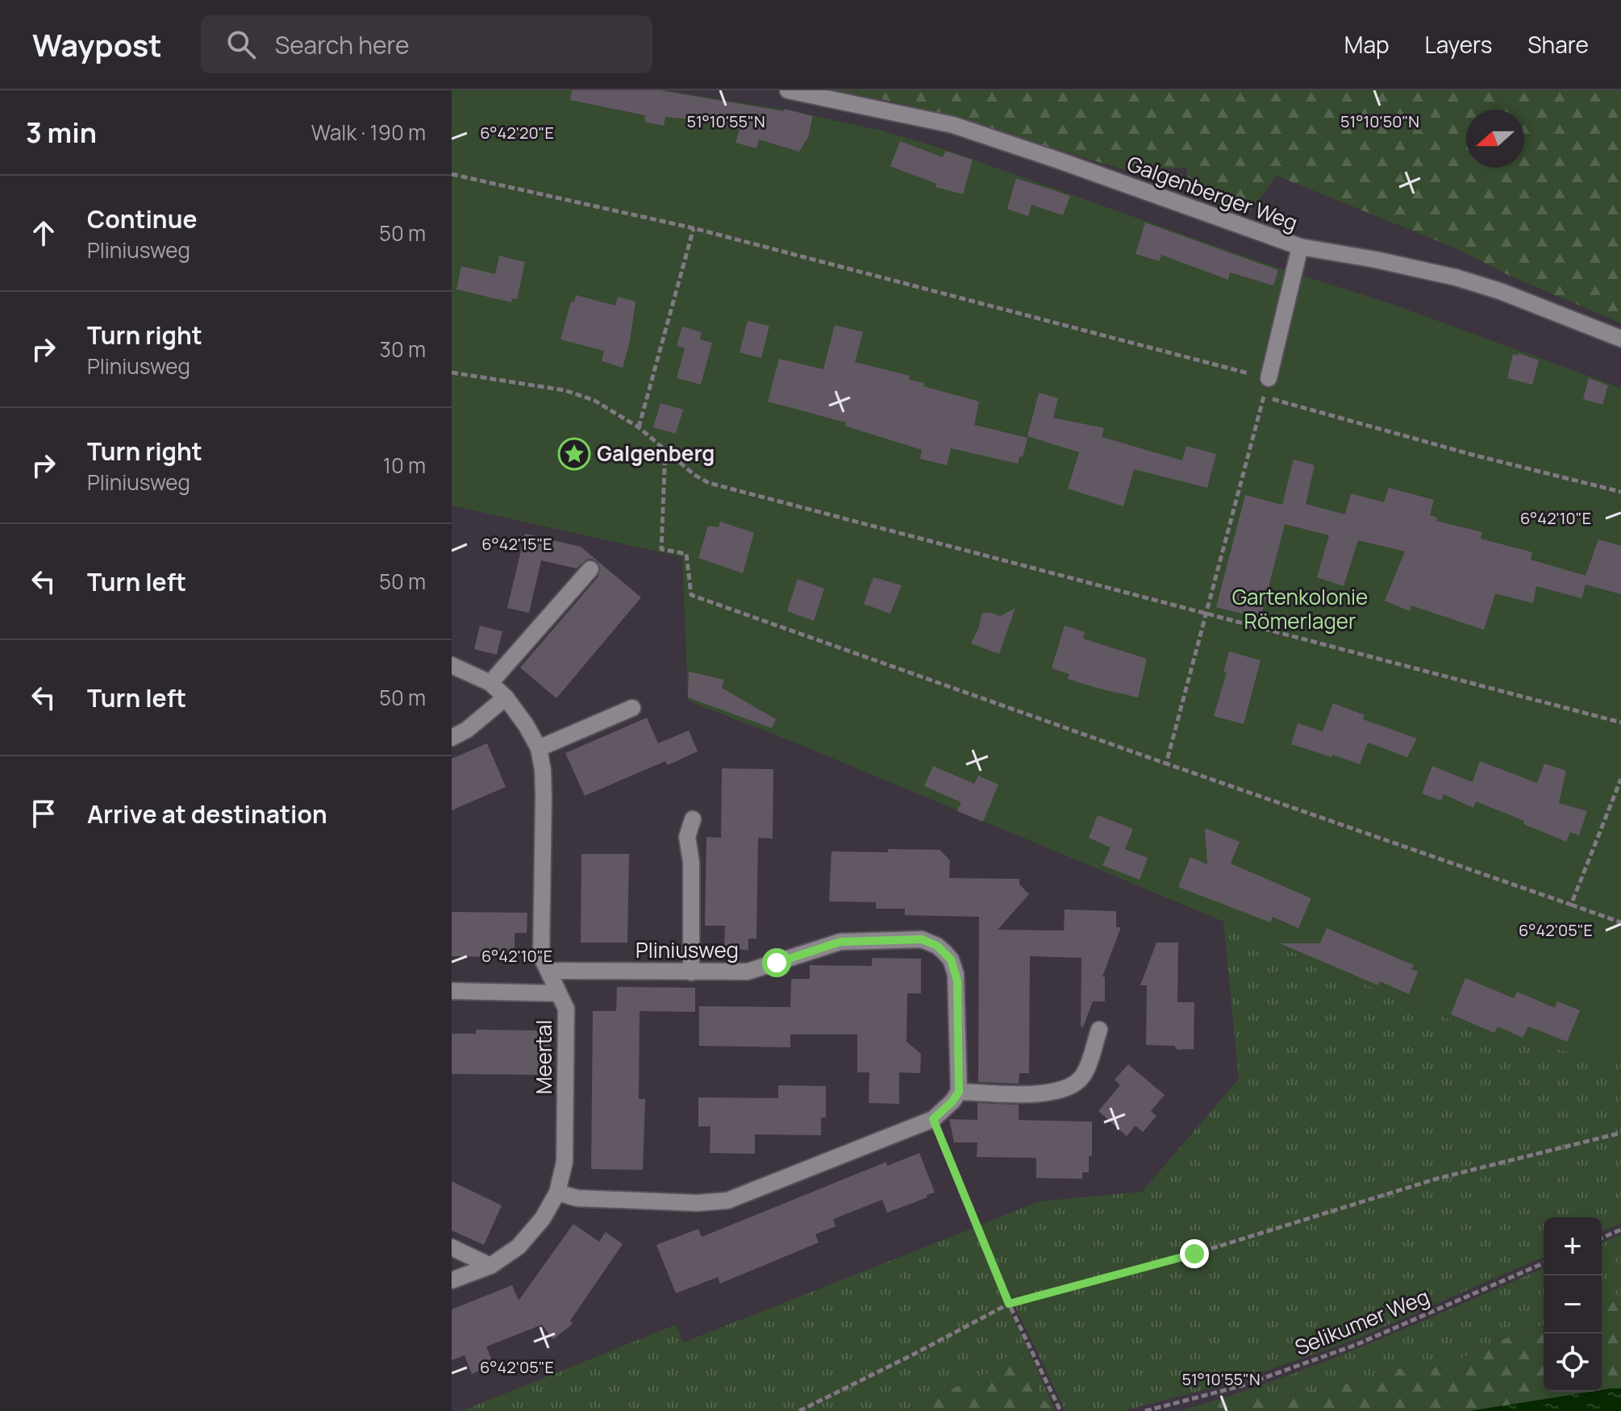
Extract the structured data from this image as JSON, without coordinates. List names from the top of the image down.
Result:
{
  "streets": {
    "street": ["Galgenberger Weg", "Pliniusweg", "Meertal"],
    "path": ["Selikumer Weg"]
  },
  "crossings": [
    ["Pliniusweg", "Meertal"]
  ],
  "parks": ["Gartenkolonie Römerlager"],
  "places": {
    "place": ["Galgenberg"]
  },
  "north": "left",
  "page": {
    "header": "Waypost",
    "search": "Search here",
    "nav": ["Map", "Layers", "Share"],
    "heading": ["3 min", "Walk · 190 m"],
    "list": [
      ["Continue", "Pliniusweg", "50 m"],
      ["Turn right", "Pliniusweg", "30 m"],
      ["Turn right", "Pliniusweg", "10 m"],
      ["Turn left", "50 m"],
      ["Turn left", "50 m"],
      "Arrive at destination"
    ],
    "map_buttons": ["+", "−"]
  },
  "coordinates": [
    "51°10'55\"N",
    "51°10'50\"N",
    "6°42'20\"E",
    "6°42'10\"E",
    "6°42'15\"E",
    "6°42'05\"E"
  ]
}
